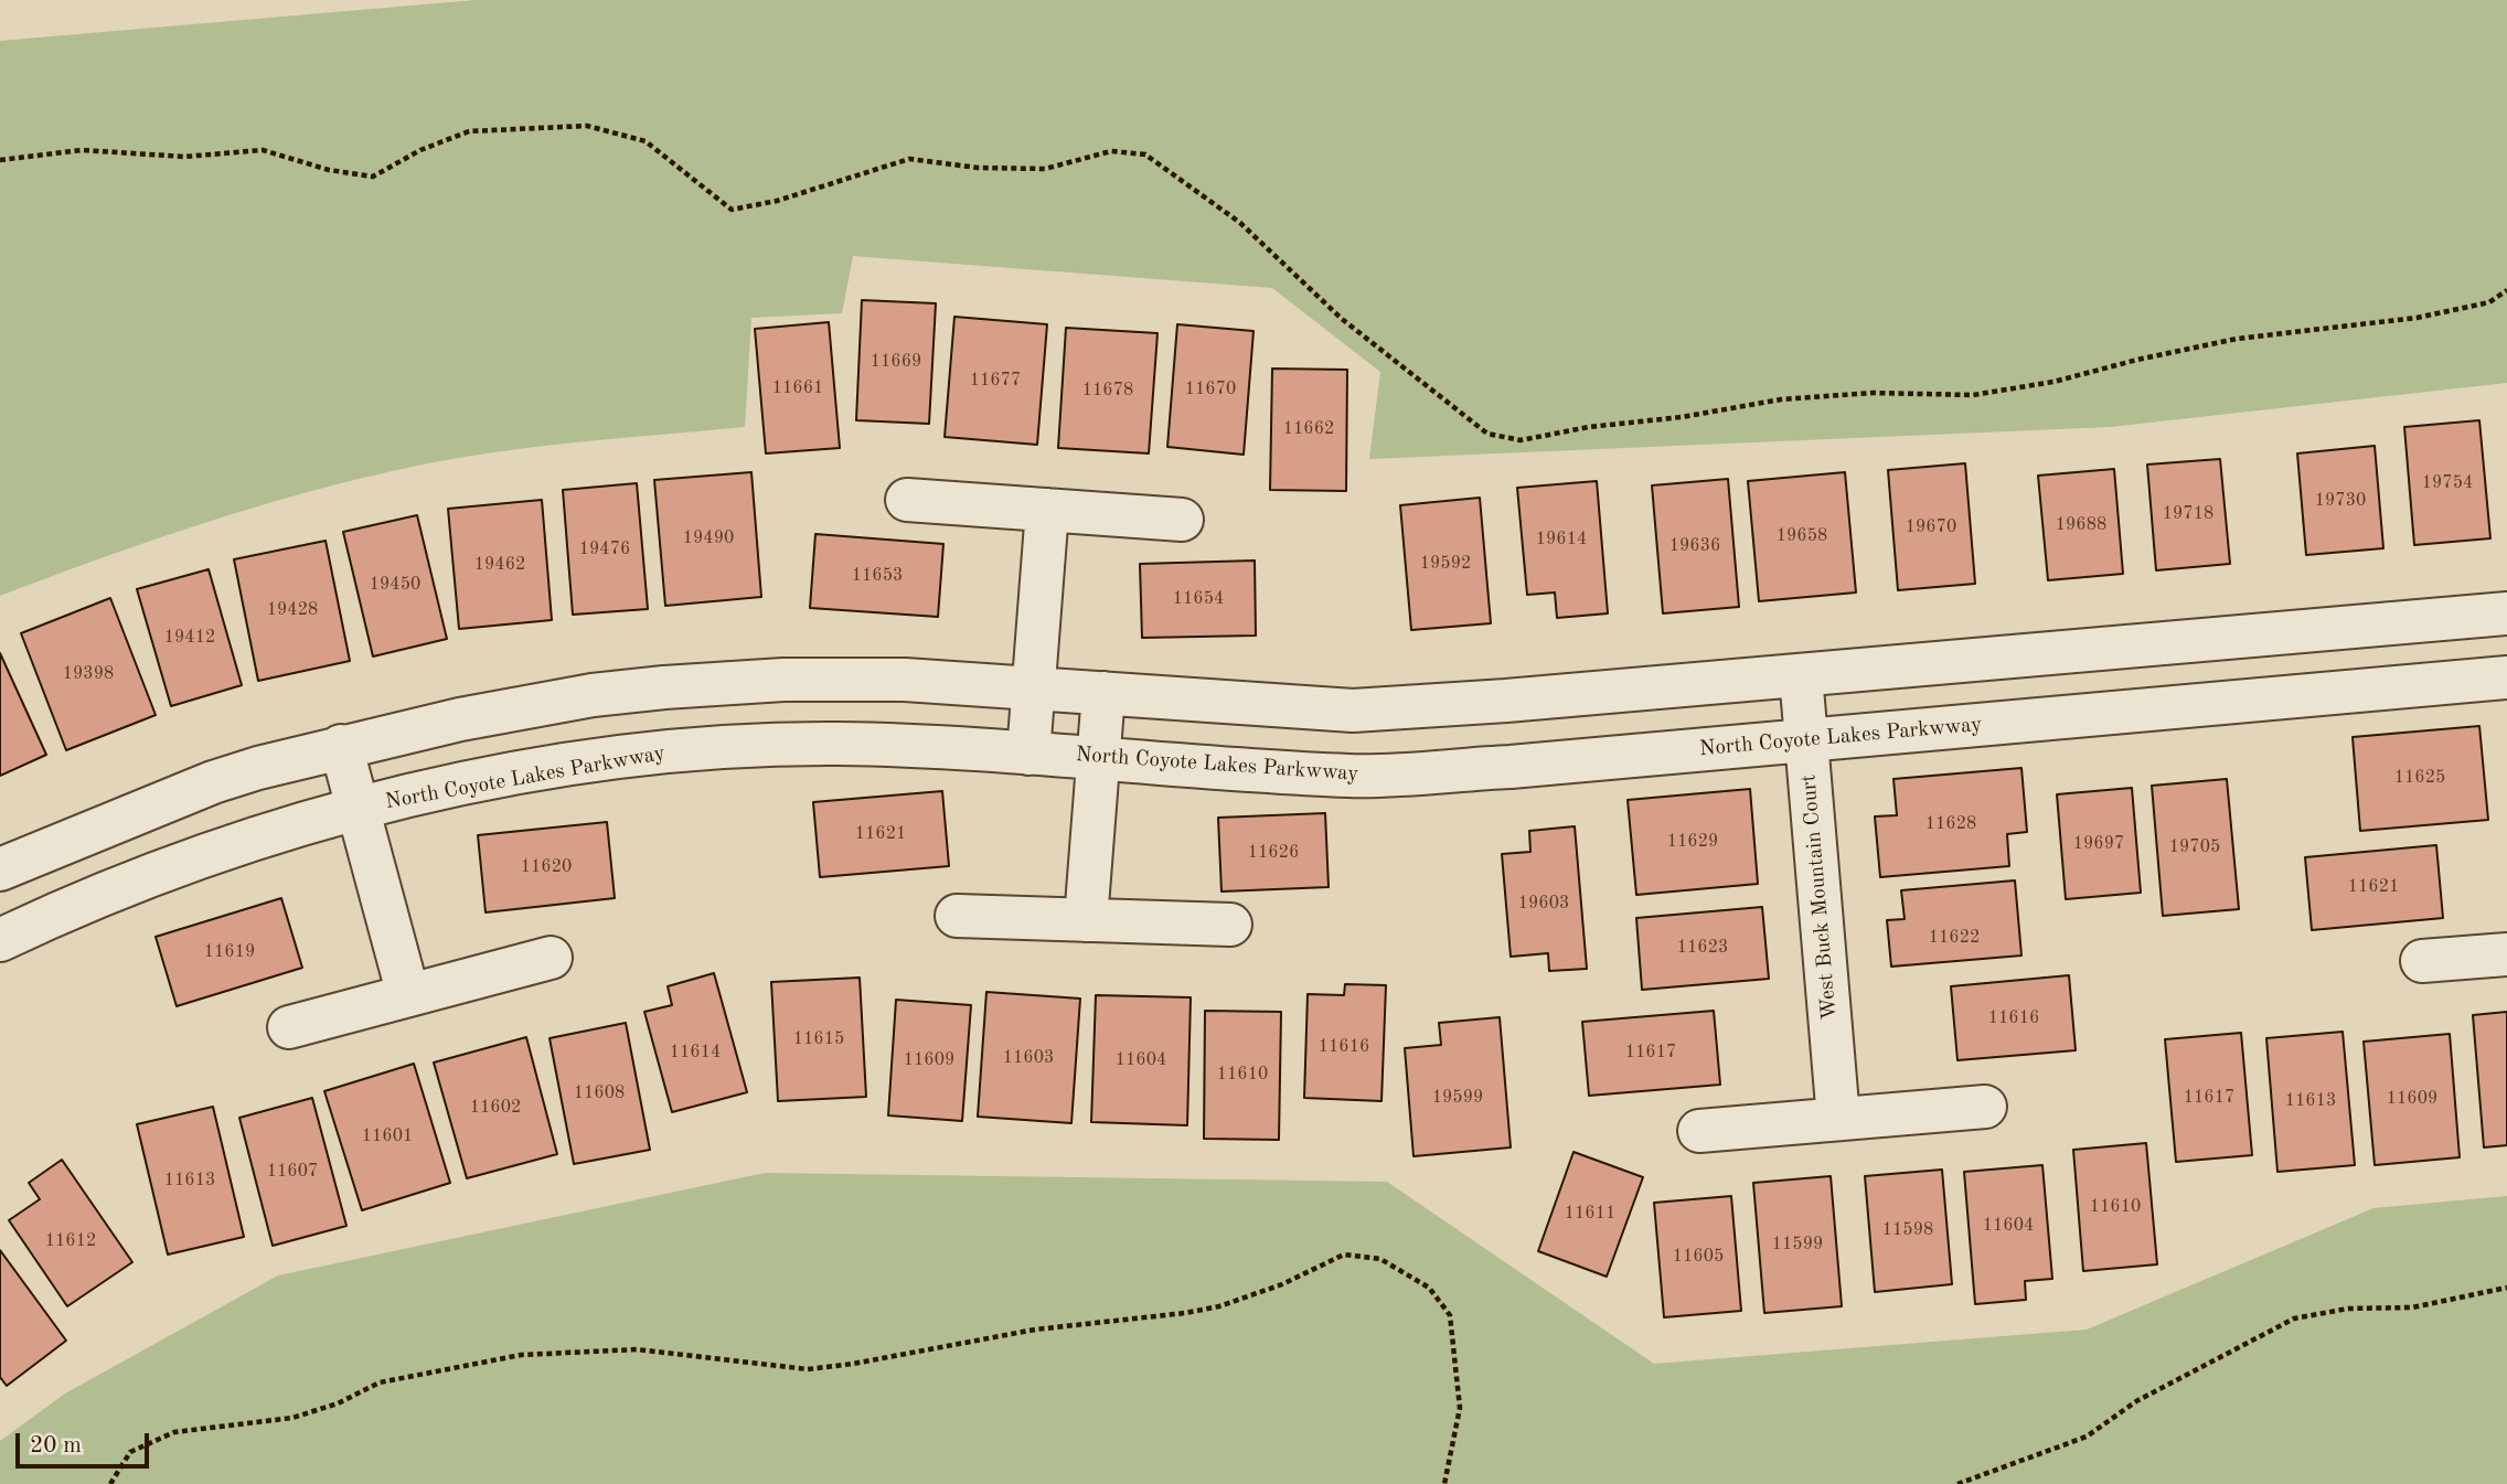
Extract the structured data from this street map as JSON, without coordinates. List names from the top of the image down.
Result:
{
  "streets": {
    "street": ["North Coyote Lakes Parkwway", "West Buck Mountain Court"]
  },
  "crossings": [
    ["North Coyote Lakes Parkwway", "West Buck Mountain Court"]
  ],
  "house_numbers": [
    "11669",
    "11677",
    "11661",
    "11670",
    "11678",
    "11662",
    "19754",
    "19730",
    "19718",
    "19688",
    "19670",
    "19658",
    "19490",
    "19614",
    "19636",
    "19476",
    "19592",
    "19462",
    "11653",
    "19450",
    "11654",
    "19428",
    "19412",
    "19398",
    "11625",
    "11628",
    "11621",
    "11629",
    "19697",
    "19705",
    "11626",
    "11620",
    "11621",
    "19603",
    "11622",
    "11623",
    "11619",
    "11616",
    "11615",
    "11616",
    "11614",
    "11617",
    "11603",
    "11609",
    "11604",
    "11610",
    "11608",
    "19599",
    "11617",
    "11609",
    "11613",
    "11602",
    "11601",
    "11607",
    "11613",
    "11610",
    "11611",
    "11604",
    "11598",
    "11612",
    "11599",
    "11605"
  ],
  "scale_bar": "20 m"
}
